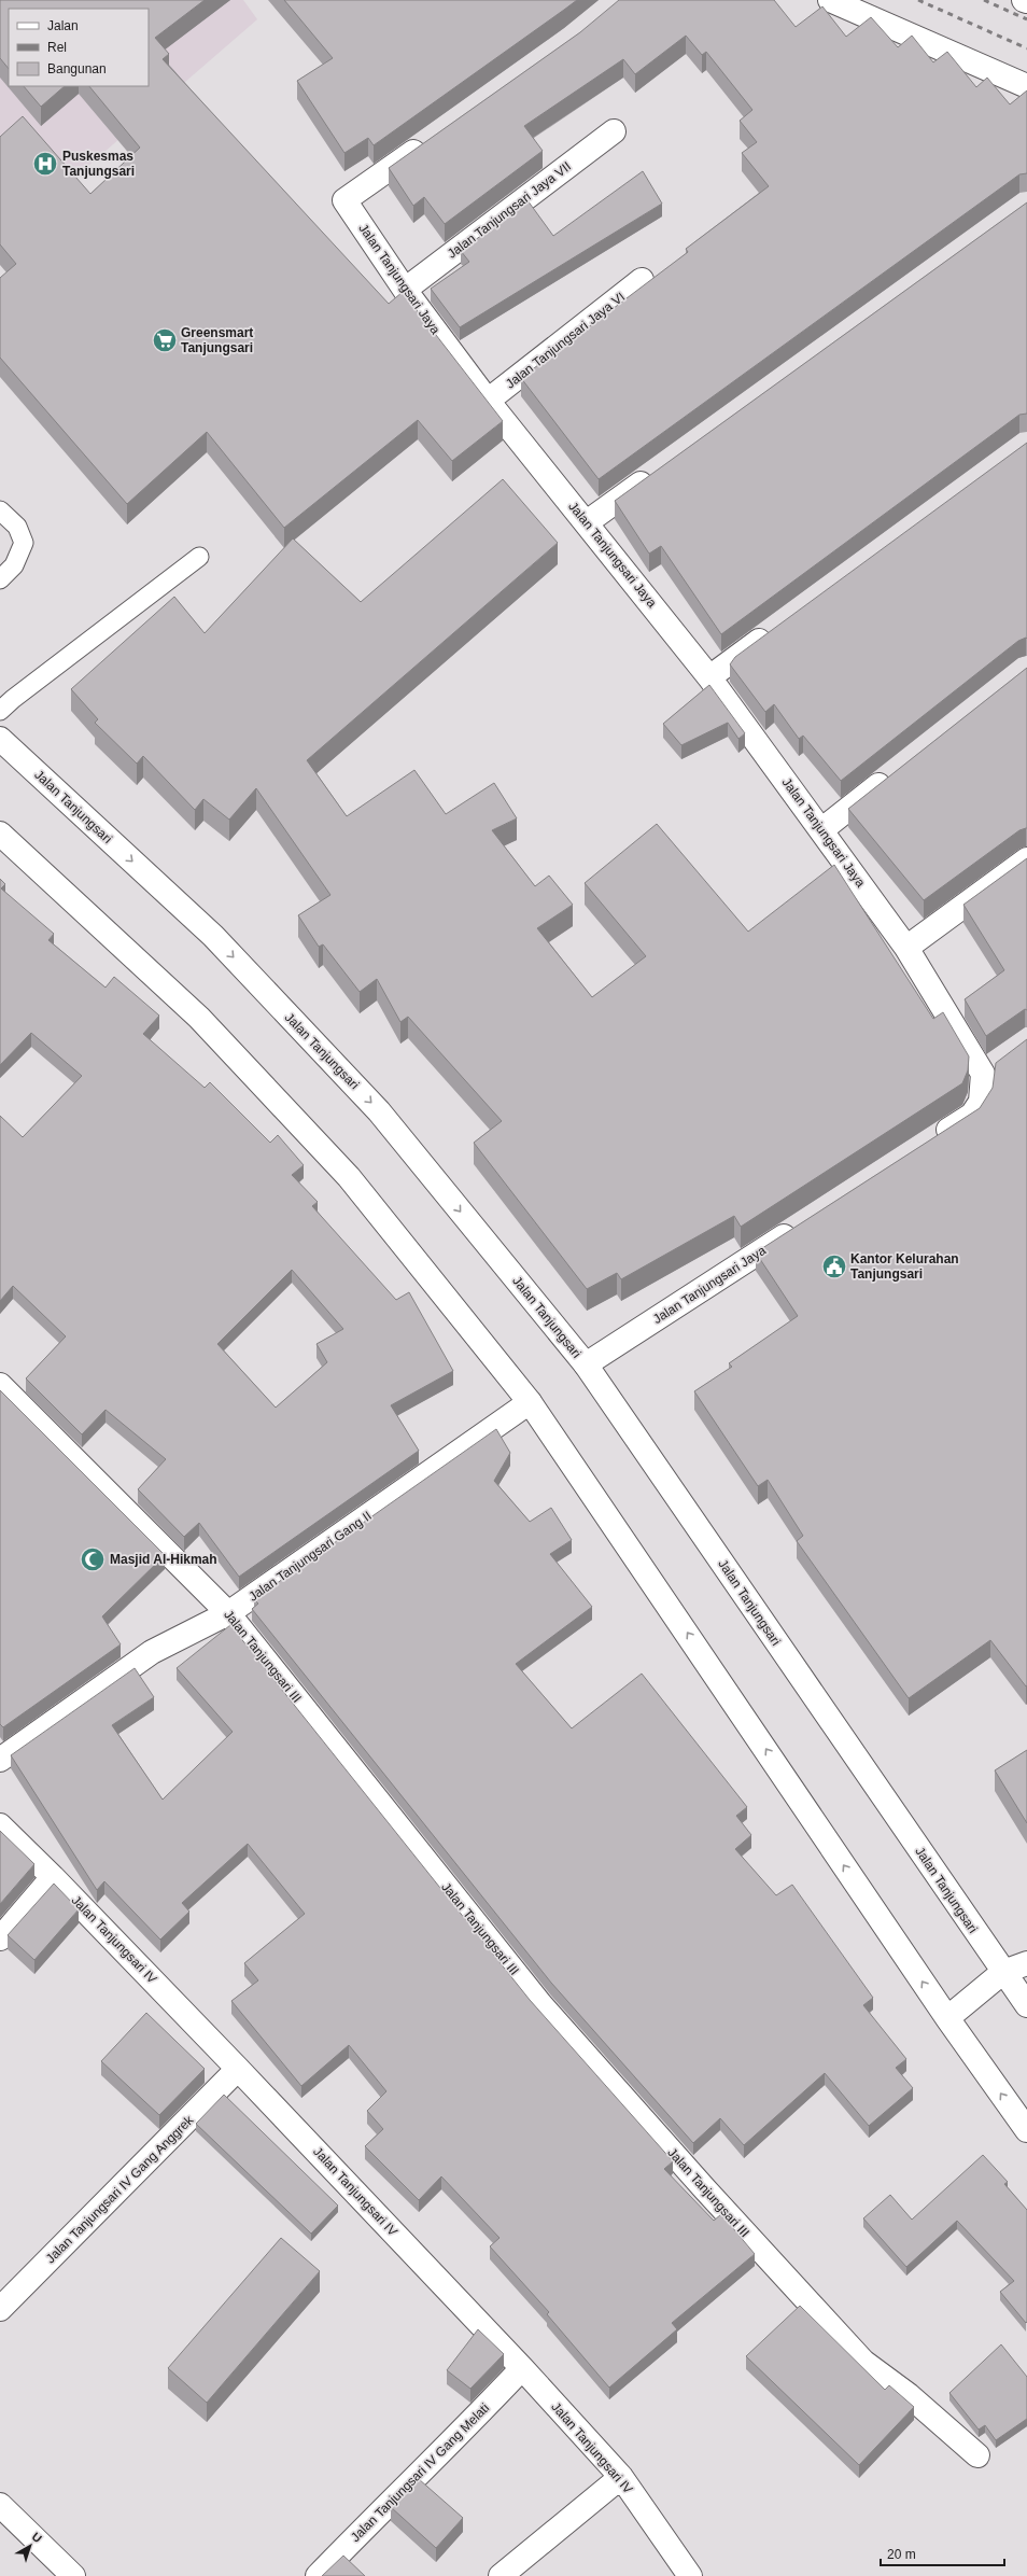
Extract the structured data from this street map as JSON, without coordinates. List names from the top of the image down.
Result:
{
  "streets": {
    "street": [
      "Jalan Tanjungsari Jaya VII",
      "Jalan Tanjungsari Jaya",
      "Jalan Tanjungsari Jaya VI",
      "Jalan Tanjungsari",
      "Jalan Tanjungsari Gang II",
      "Jalan Tanjungsari III",
      "Jalan Tanjungsari IV",
      "Jalan Tanjungsari IV Gang Anggrek",
      "Jalan Tanjungsari IV Gang Melati"
    ]
  },
  "crossings": [
    ["Jalan Tanjungsari Jaya VII", "Jalan Tanjungsari Jaya"],
    ["Jalan Tanjungsari Jaya", "Jalan Tanjungsari Jaya VI"],
    ["Jalan Tanjungsari Jaya", "Jalan Tanjungsari"],
    ["Jalan Tanjungsari Gang II", "Jalan Tanjungsari III"],
    ["Jalan Tanjungsari IV", "Jalan Tanjungsari IV Gang Anggrek"],
    ["Jalan Tanjungsari IV", "Jalan Tanjungsari IV Gang Melati"]
  ],
  "places": {
    "hospital": ["Puskesmas Tanjungsari"],
    "supermarket": ["Greensmart Tanjungsari"],
    "public building": ["Kantor Kelurahan Tanjungsari"],
    "mosque": ["Masjid Al-Hikmah"]
  },
  "legend": ["Jalan", "Rel", "Bangunan"],
  "scale_bar": "20 m",
  "north": "top right"
}
